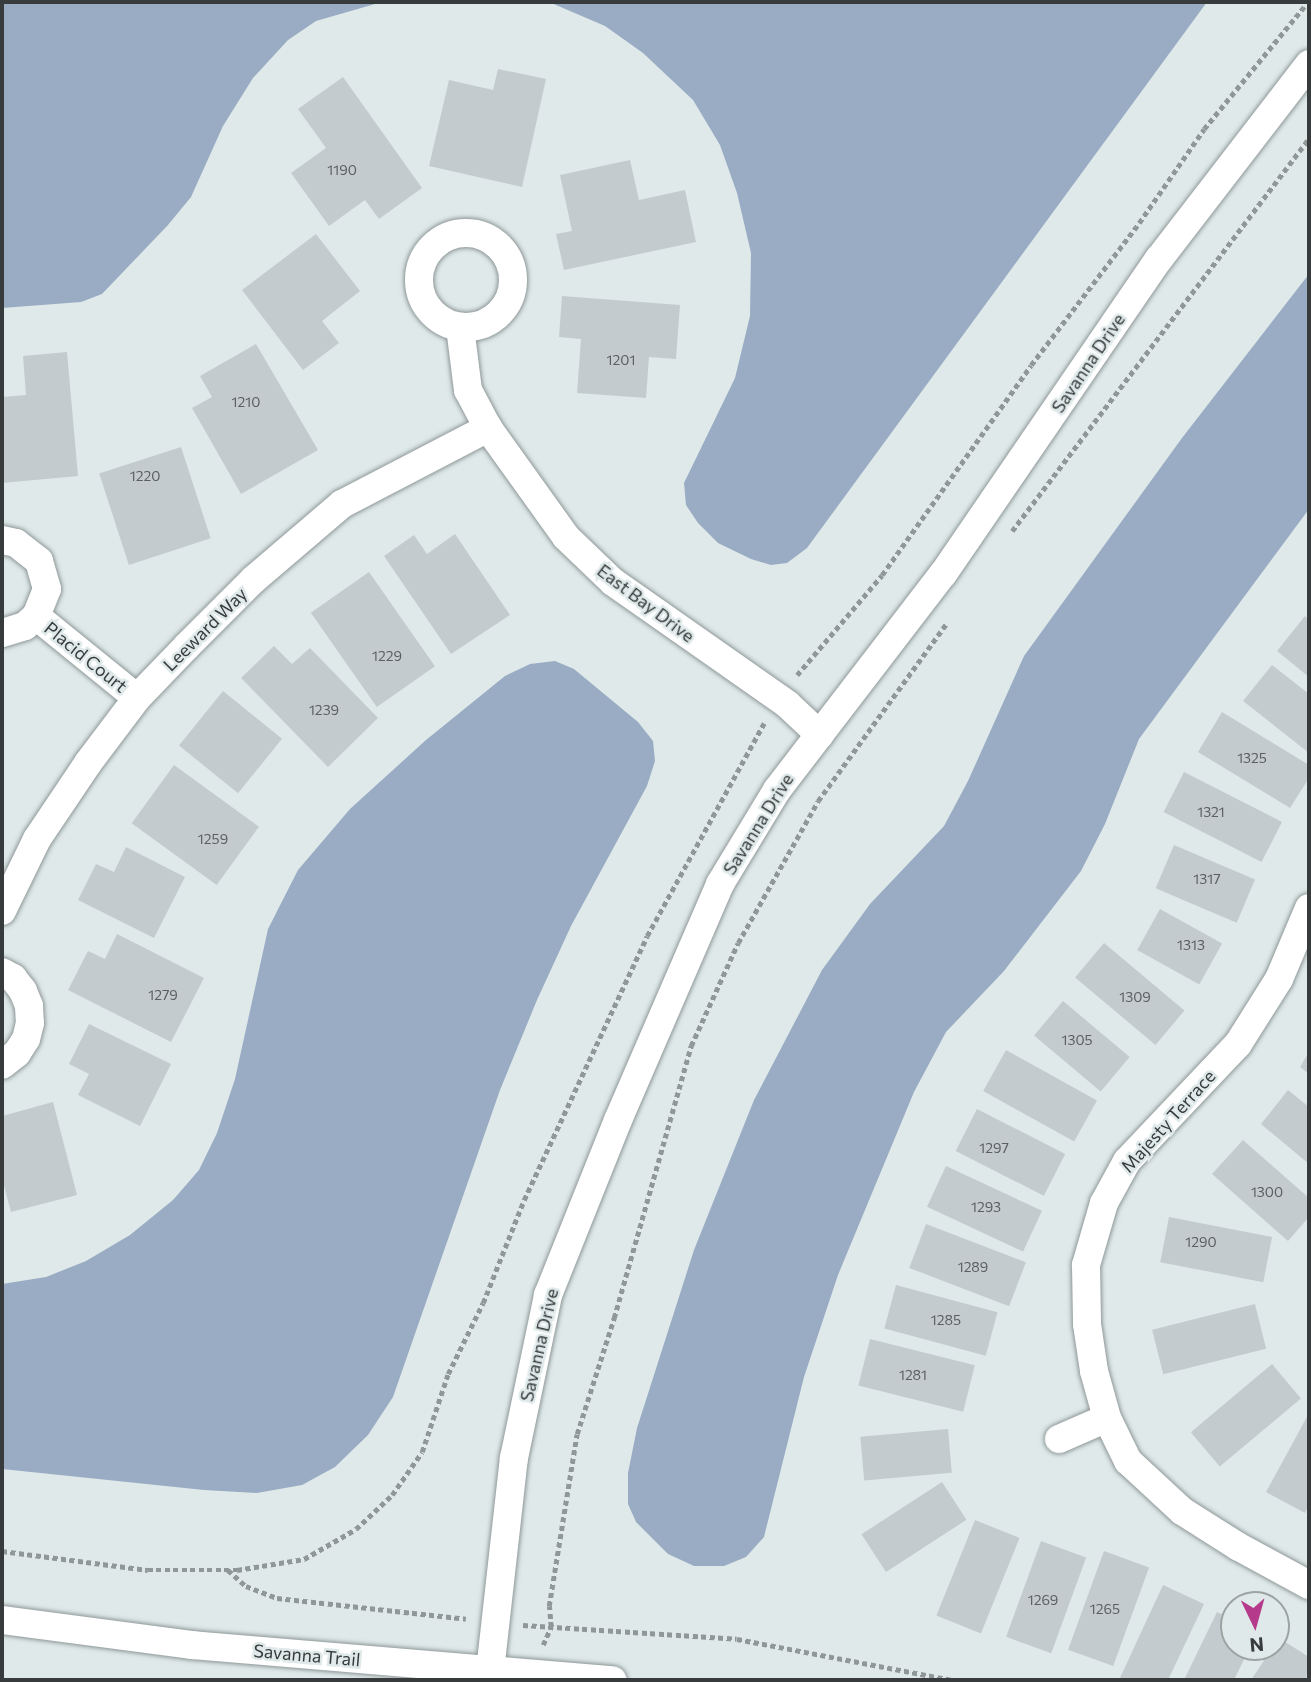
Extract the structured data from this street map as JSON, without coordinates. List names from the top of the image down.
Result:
{
  "streets": {
    "street": [
      "Savanna Drive",
      "East Bay Drive",
      "Leeward Way",
      "Placid Court",
      "Majesty Terrace",
      "Savanna Trail"
    ]
  },
  "crossings": [
    ["Savanna Drive", "East Bay Drive"],
    ["Savanna Drive", "Savanna Trail"],
    ["East Bay Drive", "Leeward Way"],
    ["Leeward Way", "Placid Court"]
  ],
  "house_numbers": [
    "1190",
    "1201",
    "1210",
    "1220",
    "1229",
    "1239",
    "1325",
    "1321",
    "1259",
    "1317",
    "1313",
    "1279",
    "1309",
    "1305",
    "1297",
    "1300",
    "1293",
    "1290",
    "1289",
    "1285",
    "1281",
    "1269",
    "1265"
  ],
  "north": "bottom"
}
